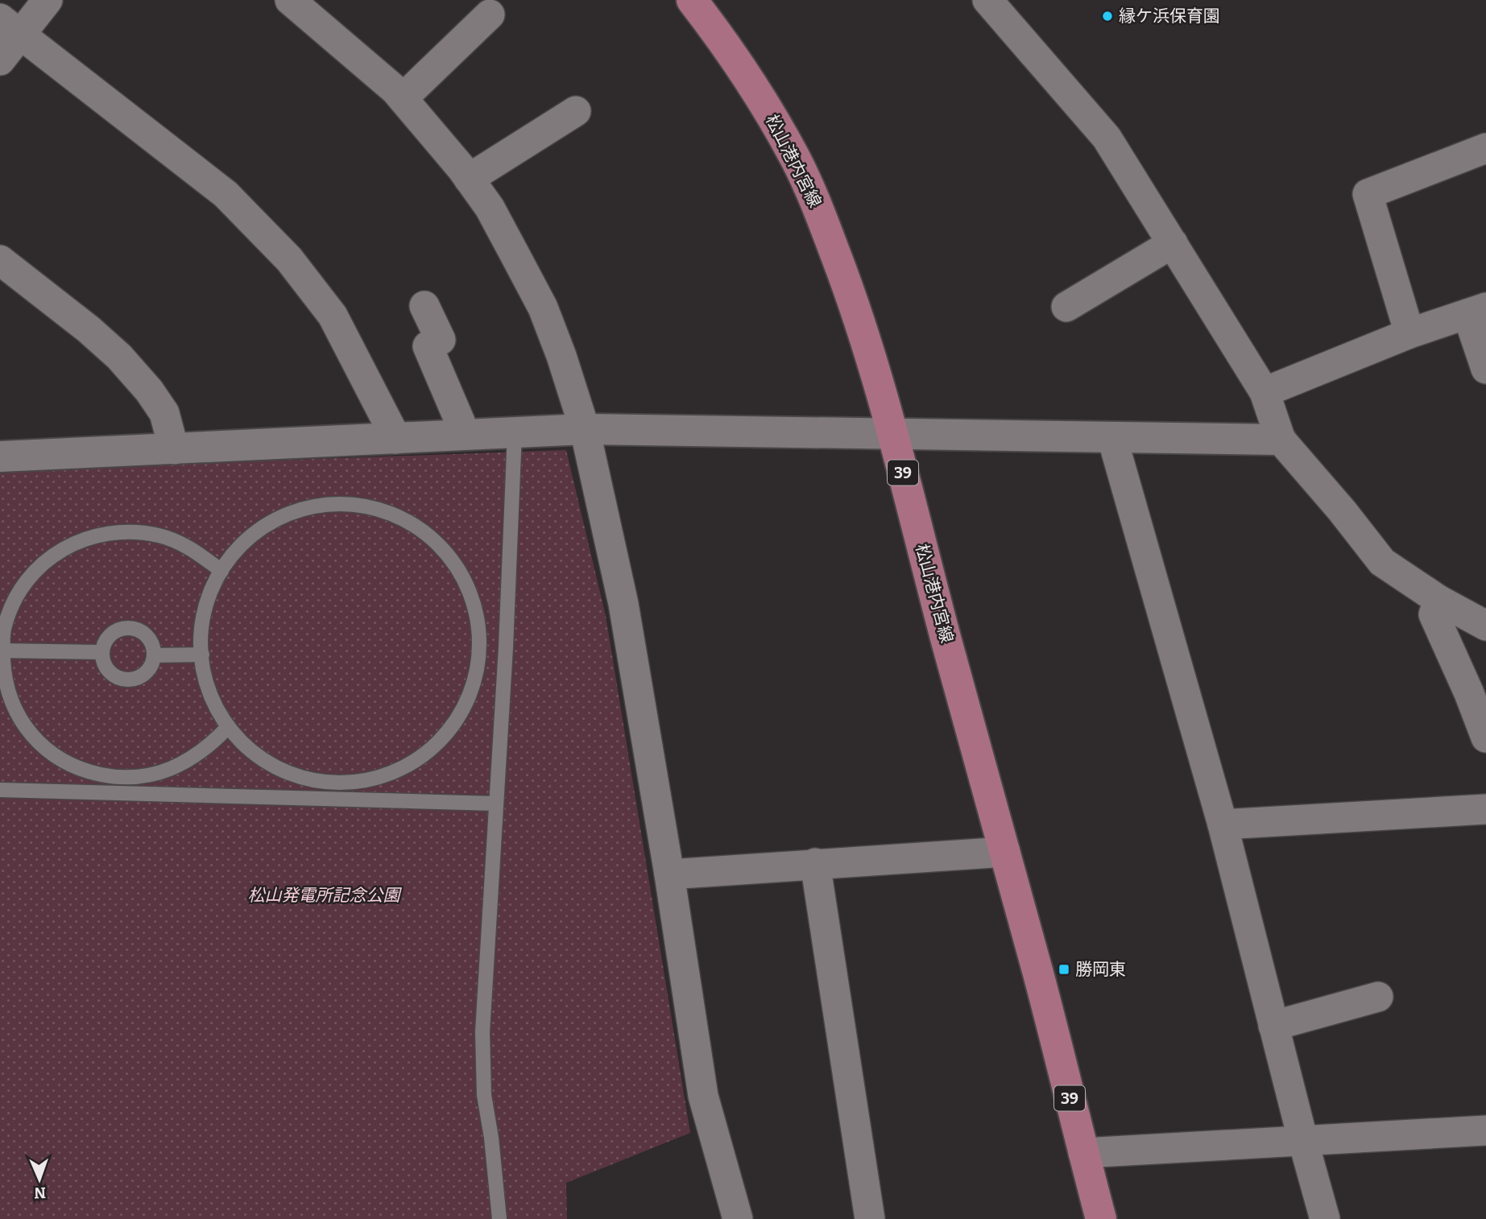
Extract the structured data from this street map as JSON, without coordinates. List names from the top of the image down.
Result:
{
  "streets": {
    "main road": ["松山港内宮線", "39"]
  },
  "parks": ["松山発電所記念公園"],
  "places": {
    "other": ["縁ケ浜保育園"],
    "transit": ["勝岡東"]
  },
  "north": "bottom"
}
